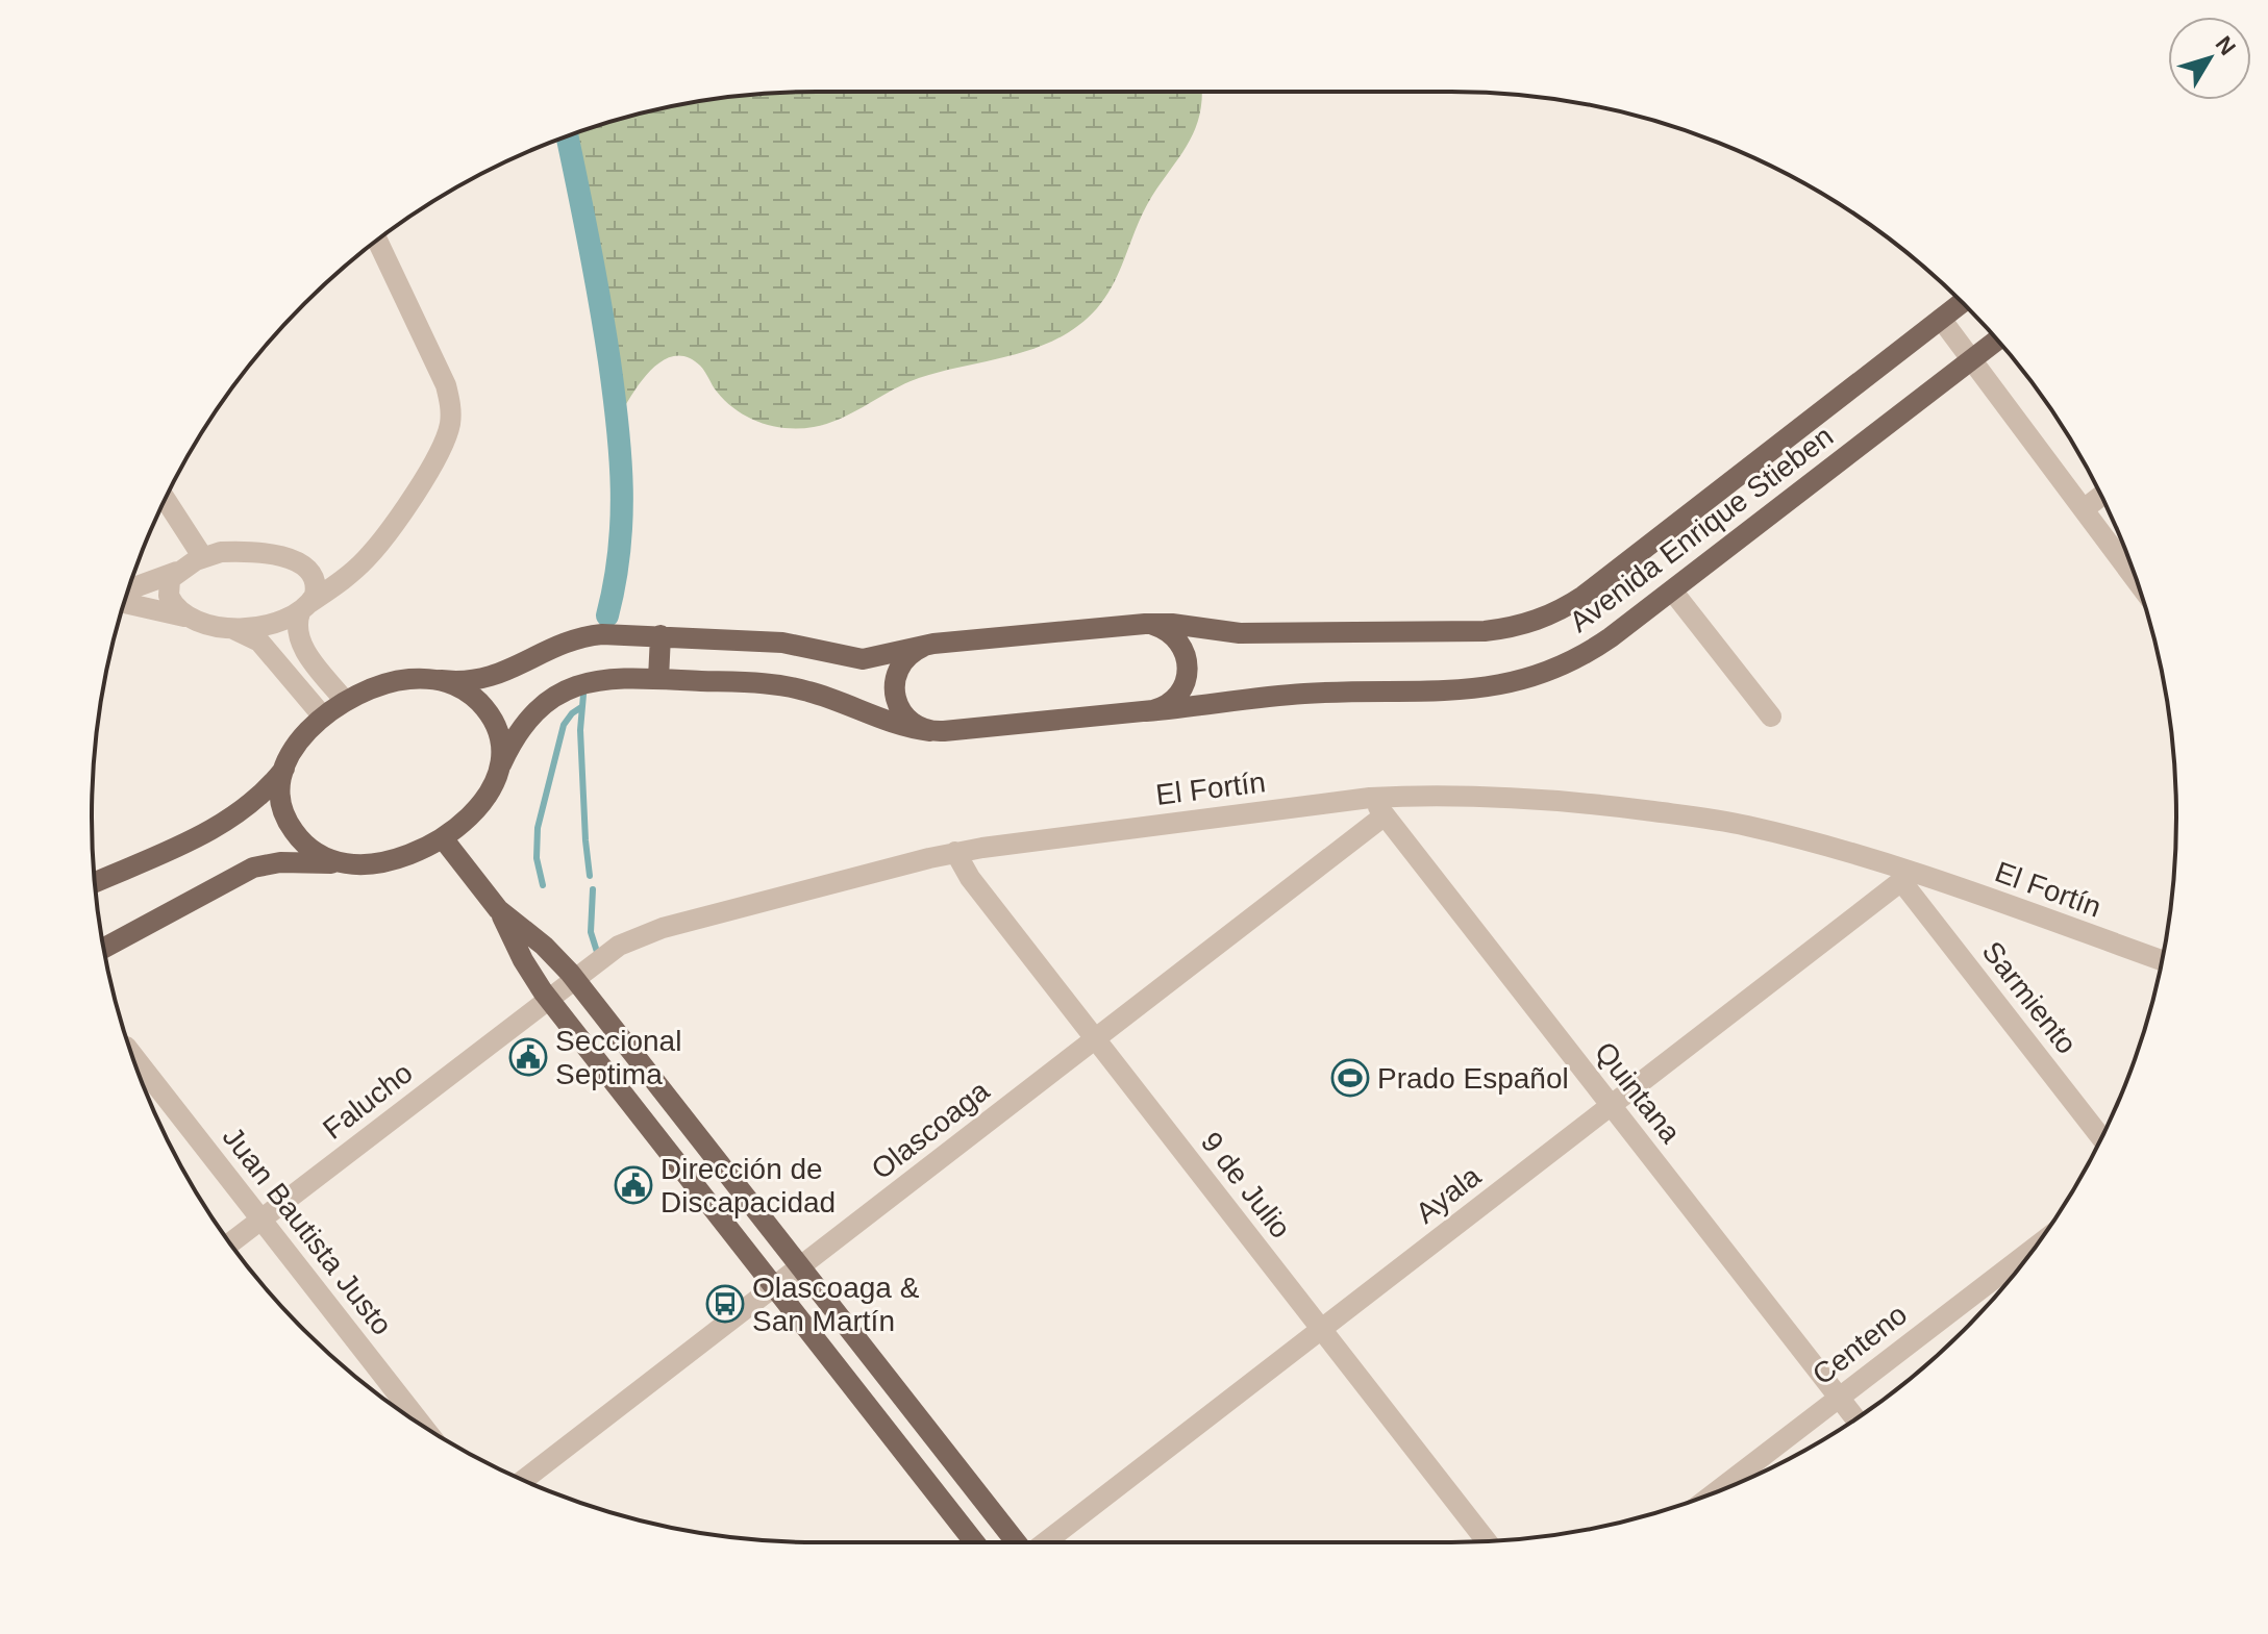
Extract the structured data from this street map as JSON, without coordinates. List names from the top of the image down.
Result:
{
  "streets": {
    "main road": ["Avenida Enrique Stieben"],
    "street": [
      "El Fortín",
      "Sarmiento",
      "Quintana",
      "Falucho",
      "Olascoaga",
      "9 de Julio",
      "Ayala",
      "Juan Bautista Justo",
      "Centeno"
    ]
  },
  "crossings": [
    ["El Fortín", "Sarmiento"],
    ["El Fortín", "Quintana"],
    ["El Fortín", "Falucho"],
    ["El Fortín", "9 de Julio"],
    ["El Fortín", "Ayala"],
    ["Sarmiento", "Ayala"],
    ["Quintana", "Olascoaga"],
    ["Quintana", "Ayala"],
    ["Quintana", "Centeno"],
    ["Falucho", "Juan Bautista Justo"],
    ["Olascoaga", "9 de Julio"],
    ["9 de Julio", "Ayala"]
  ],
  "places": {
    "public building": ["Seccional Septima", "Dirección de Discapacidad"],
    "sports": ["Prado Español"],
    "bus stop": ["Olascoaga & San Martín"]
  },
  "north": "top right"
}
